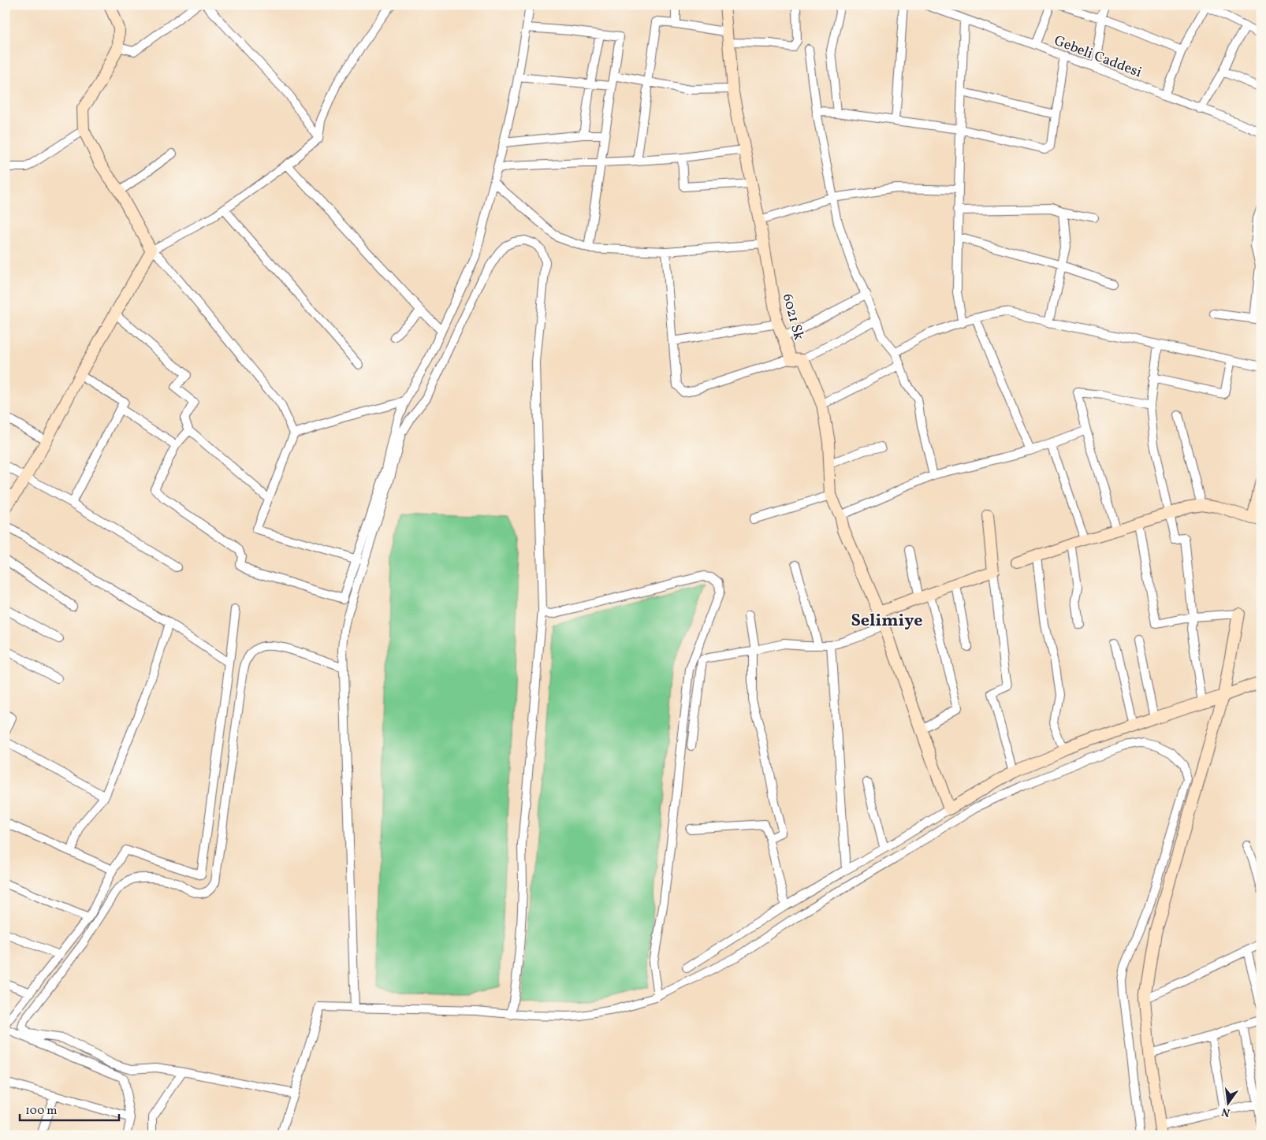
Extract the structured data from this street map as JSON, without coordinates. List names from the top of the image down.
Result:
{
  "streets": {
    "street": ["Gebeli Caddesi", "6021 Sk"]
  },
  "districts": ["Selimiye"],
  "scale_bar": "100 m",
  "north": "bottom"
}
